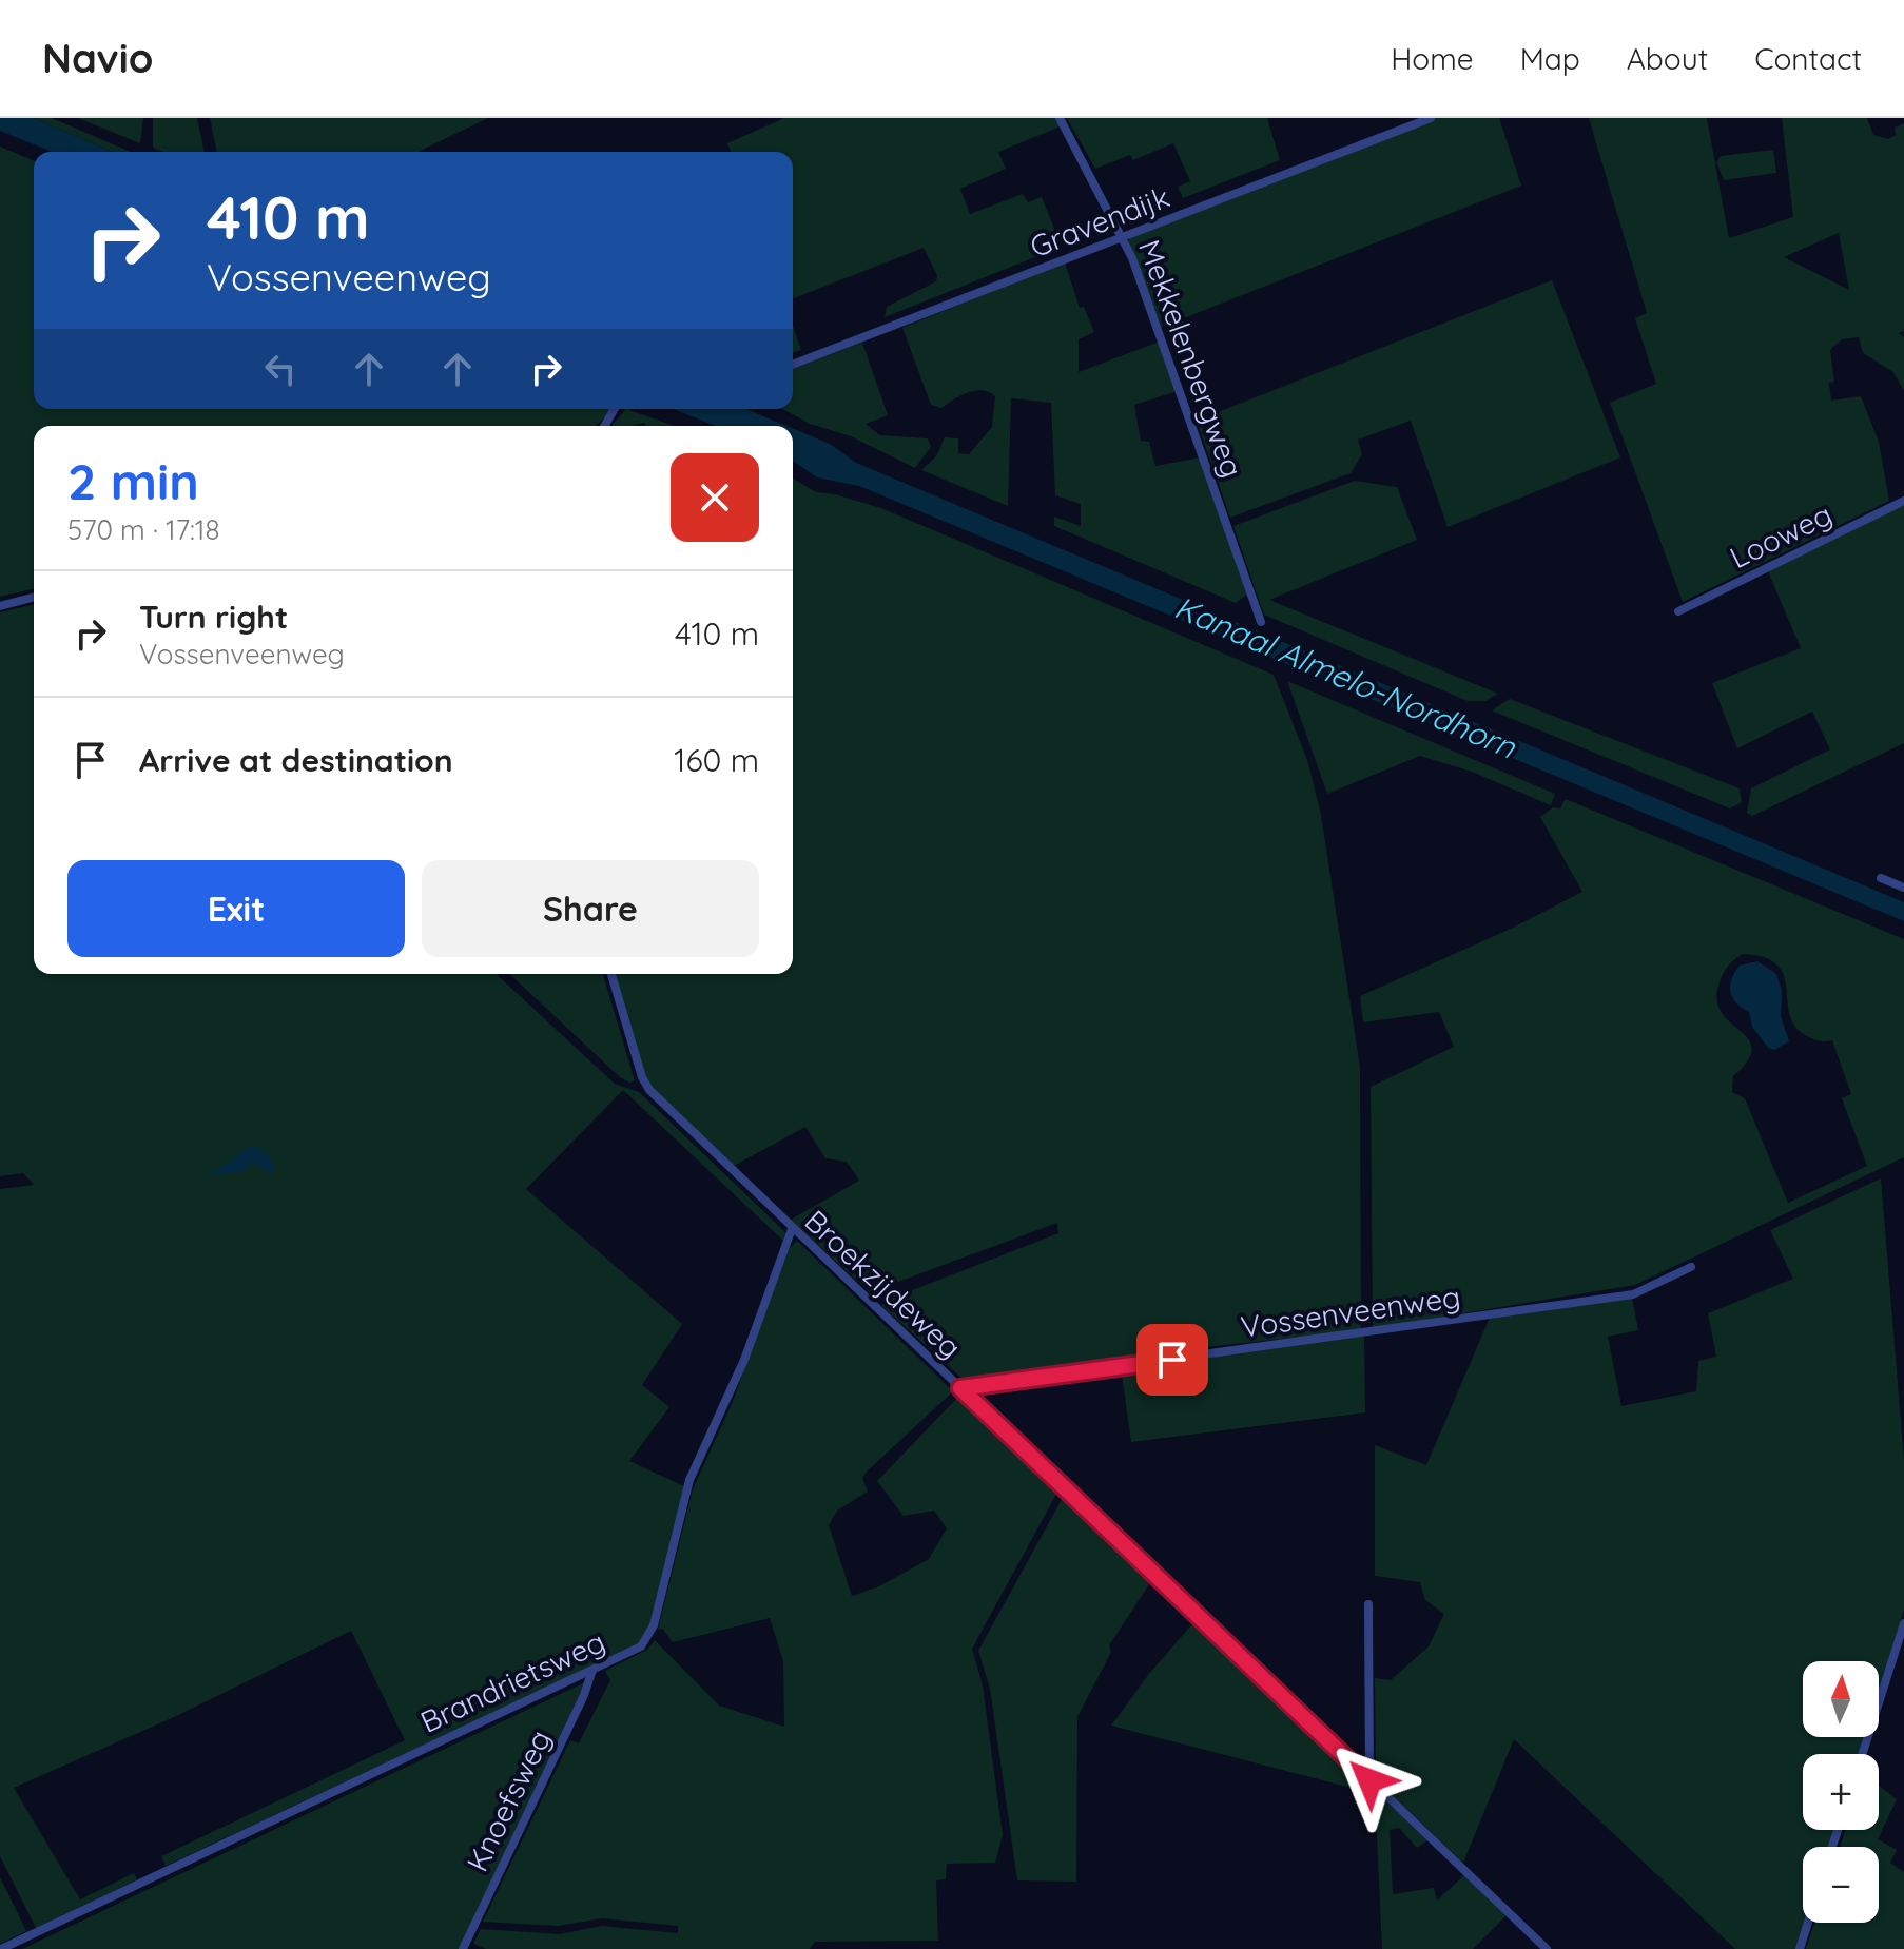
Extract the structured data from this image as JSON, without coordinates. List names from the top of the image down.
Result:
{
  "streets": {
    "street": [
      "Gravendijk",
      "Mekkelenbergweg",
      "Looweg",
      "Broekzijdeweg",
      "Vossenveenweg",
      "Brandrietsweg",
      "Knoefsweg"
    ]
  },
  "crossings": [
    ["Gravendijk", "Mekkelenbergweg"],
    ["Broekzijdeweg", "Vossenveenweg"],
    ["Broekzijdeweg", "Brandrietsweg"],
    ["Brandrietsweg", "Knoefsweg"]
  ],
  "water": ["Kanaal Almelo-Nordhorn"],
  "north": "top",
  "page": {
    "header": "Navio",
    "nav": [
      "Home",
      "Map",
      "About",
      "Contact"
    ],
    "turn": ["410 m", "Vossenveenweg"],
    "heading": ["2 min", "570 m · 17:18"],
    "list": [
      {
        "name": "Turn right",
        "note": "Vossenveenweg",
        "value": "410 m"
      },
      {
        "name": "Arrive at destination",
        "value": "160 m"
      }
    ],
    "buttons": ["Exit", "Share"],
    "map_buttons": ["+", "−"]
  }
}
